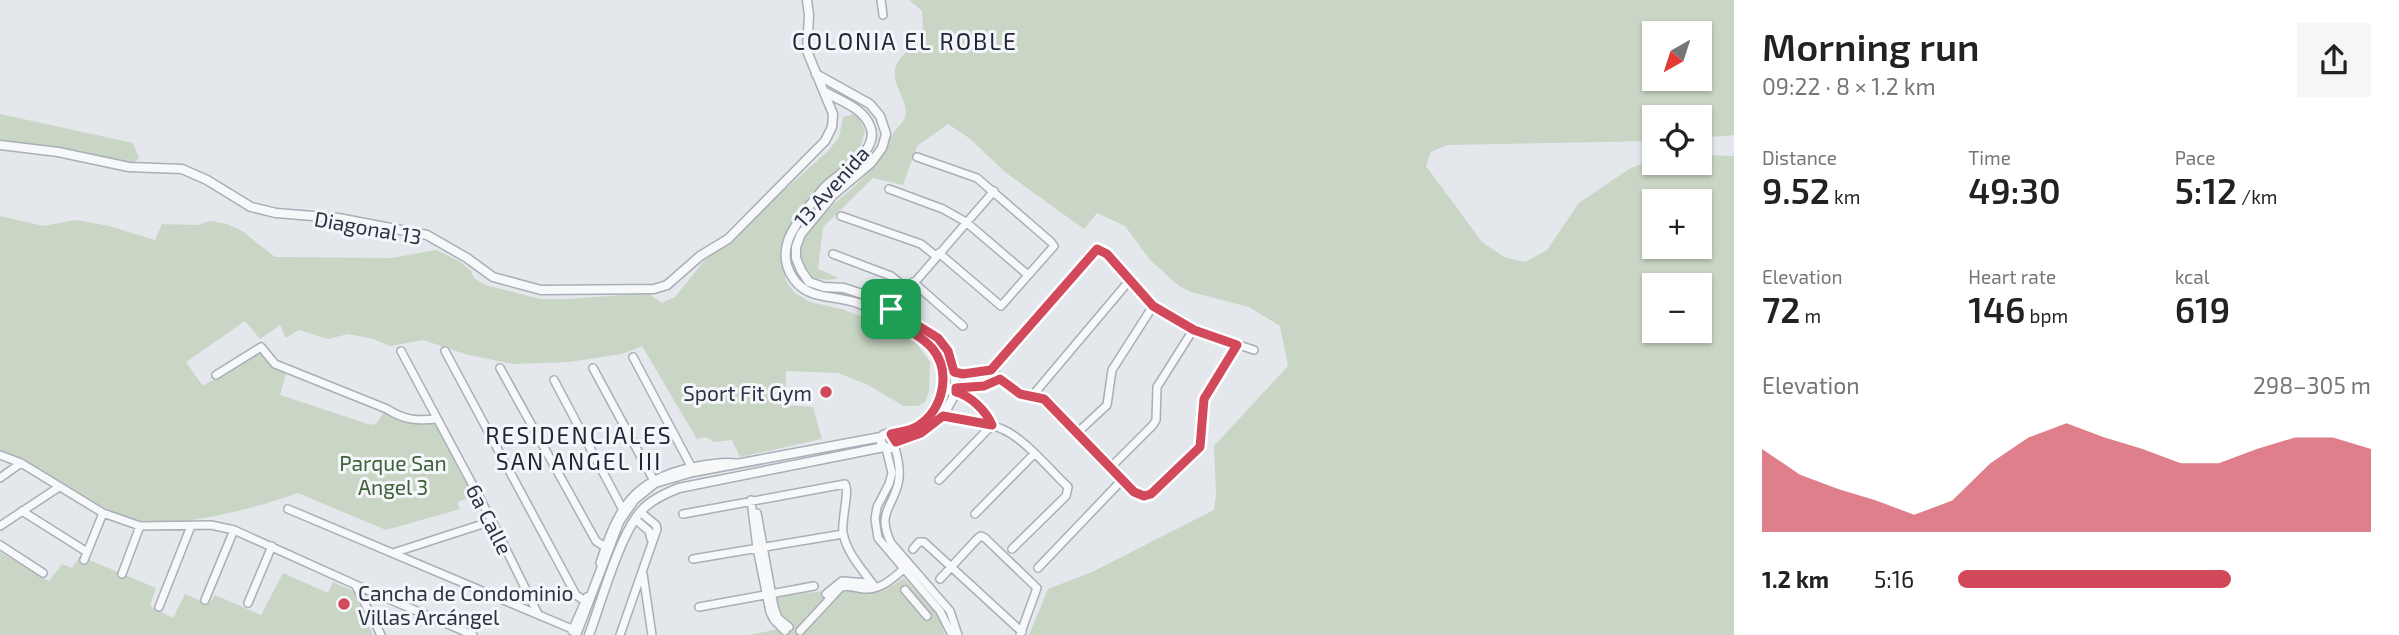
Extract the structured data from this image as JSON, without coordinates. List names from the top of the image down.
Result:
{
  "streets": {
    "street": ["13 Avenida", "Diagonal 13", "6a Calle"]
  },
  "crossings": [
    ["13 Avenida", "Diagonal 13"]
  ],
  "districts": ["COLONIA EL ROBLE", "RESIDENCIALES SAN ANGEL III"],
  "parks": ["Parque San Angel 3"],
  "places": ["Sport Fit Gym", "Cancha de Condominio Villas Arcángel"],
  "north": "bottom left",
  "page": {
    "heading": ["Morning run", "09:22 · 8 × 1.2 km"],
    "map_buttons": ["+", "−"],
    "stats": [
      ["Distance", "9.52 km"],
      ["Time", "49:30"],
      ["Pace", "5:12 /km"],
      ["Elevation", "72 m"],
      ["Heart rate", "146 bpm"],
      ["kcal", "619"]
    ],
    "chart": ["Elevation", "298–305 m"],
    "list": [
      {
        "name": "1.2 km",
        "note": "5:16"
      }
    ]
  }
}
